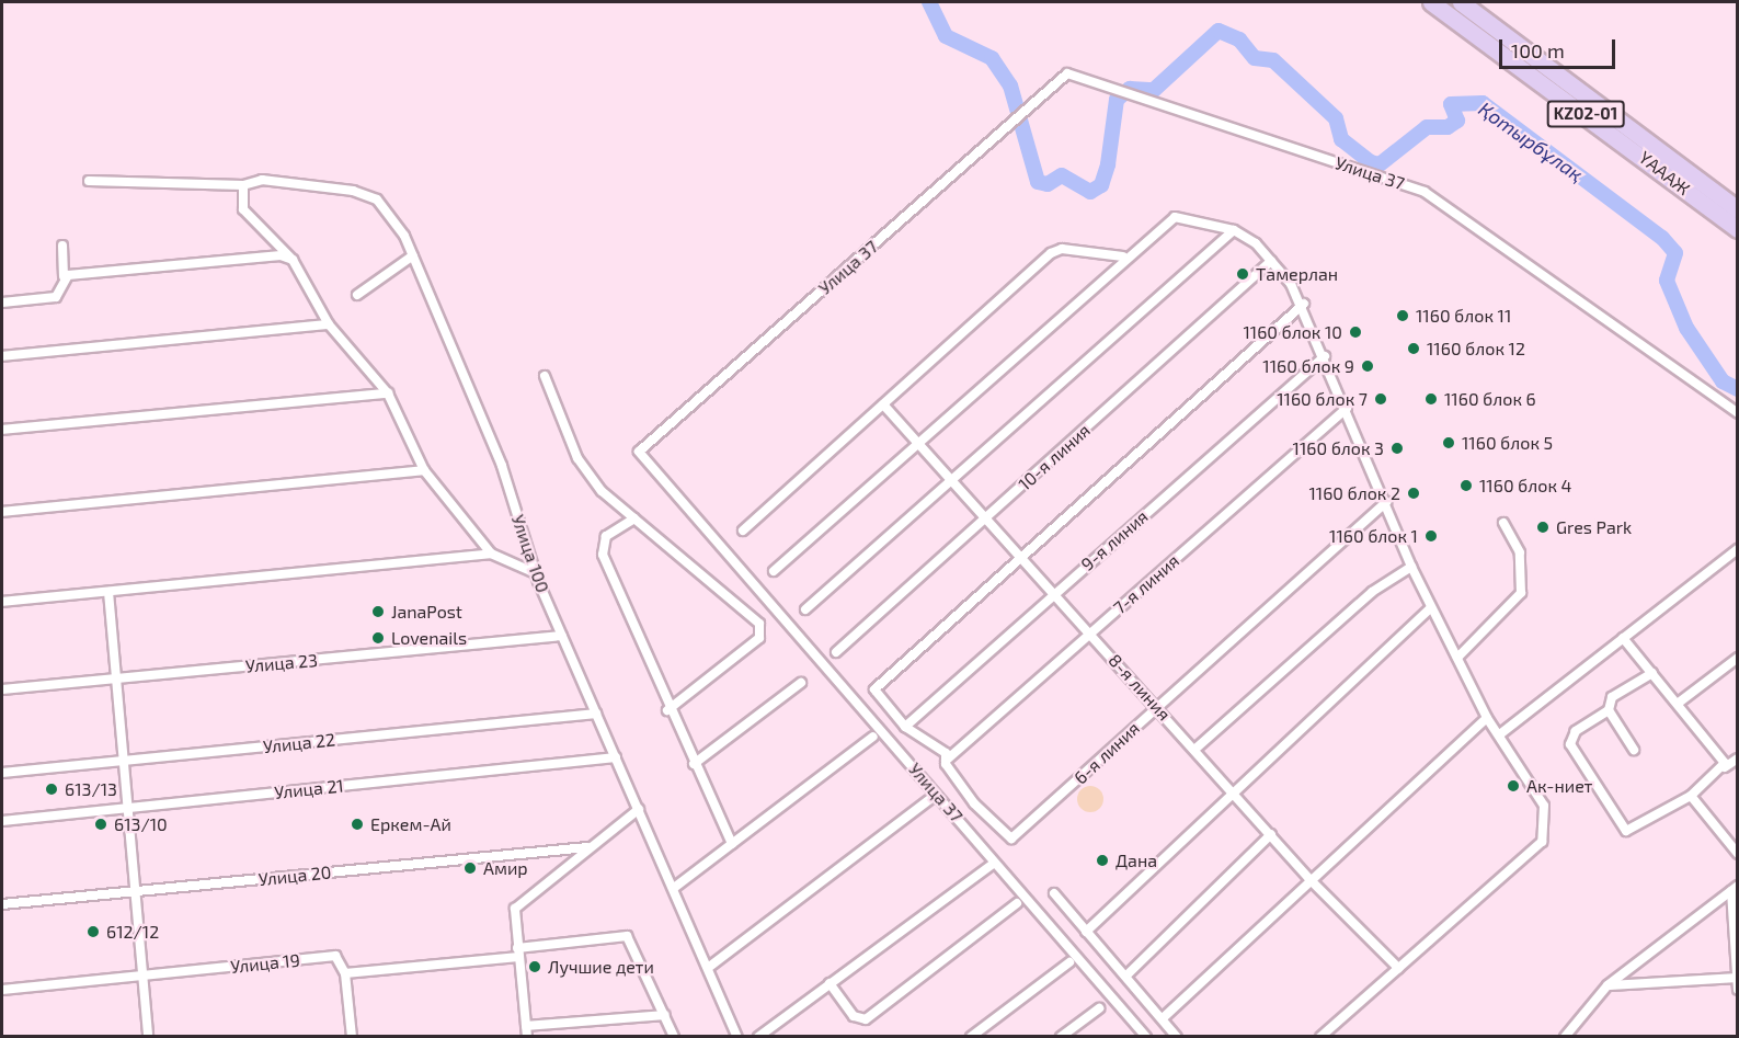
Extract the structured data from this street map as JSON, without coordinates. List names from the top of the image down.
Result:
{
  "streets": {
    "highway": ["KZ02-01", "ҮАААЖ"],
    "street": [
      "Улица 37",
      "10-я линия",
      "9-я линия",
      "Улица 100",
      "7-я линия",
      "Улица 23",
      "8-я линия",
      "Улица 22",
      "6-я линия",
      "Улица 21",
      "Улица 20",
      "Улица 19"
    ]
  },
  "crossings": [
    ["10-я линия", "8-я линия"],
    ["9-я линия", "8-я линия"],
    ["9-я линия", "6-я линия"],
    ["Улица 100", "Улица 23"],
    ["Улица 100", "Улица 22"],
    ["Улица 100", "Улица 21"],
    ["7-я линия", "8-я линия"],
    ["7-я линия", "6-я линия"],
    ["8-я линия", "6-я линия"]
  ],
  "water": ["Қотырбұлақ"],
  "places": [
    "Тамерлан",
    "1160 блок 11",
    "1160 блок 10",
    "1160 блок 12",
    "1160 блок 9",
    "1160 блок 7",
    "1160 блок 6",
    "1160 блок 5",
    "1160 блок 3",
    "1160 блок 4",
    "1160 блок 2",
    "Gres Park",
    "1160 блок 1",
    "JanaPost",
    "Lovenails",
    "Ак-ниет",
    "613/13",
    "613/10",
    "Еркем-Ай",
    "Дана",
    "Амир",
    "612/12",
    "Лучшие дети"
  ],
  "scale_bar": "100 m"
}
